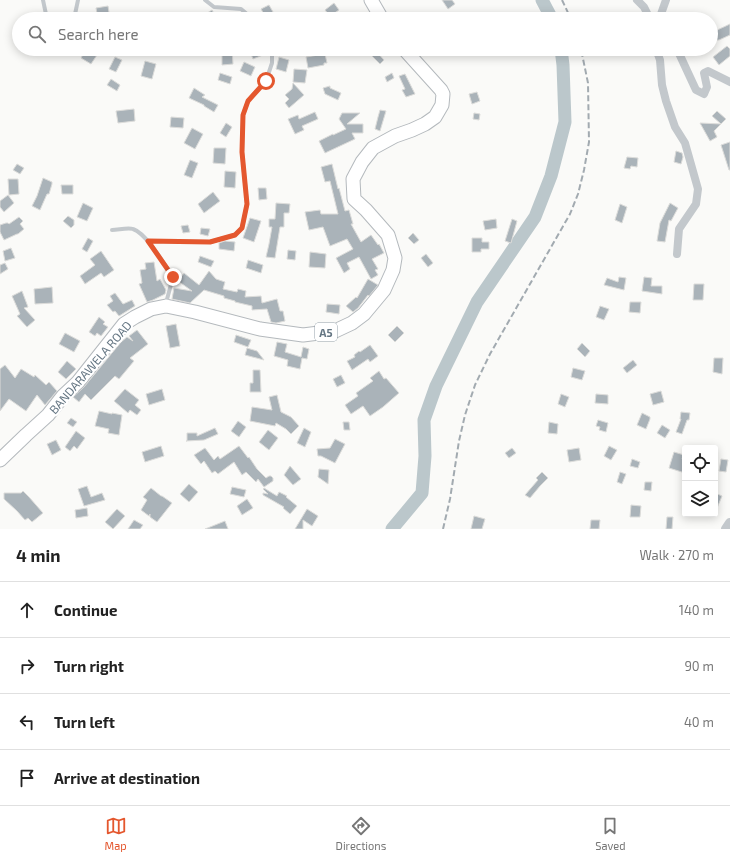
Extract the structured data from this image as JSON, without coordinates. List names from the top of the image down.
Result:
{
  "streets": {
    "highway": ["A5", "BANDARAWELA ROAD"]
  },
  "page": {
    "search": "Search here",
    "heading": ["4 min", "Walk · 270 m"],
    "list": [
      ["Continue", "140 m"],
      ["Turn right", "90 m"],
      ["Turn left", "40 m"],
      "Arrive at destination"
    ],
    "nav": ["Map", "Directions", "Saved"]
  }
}
